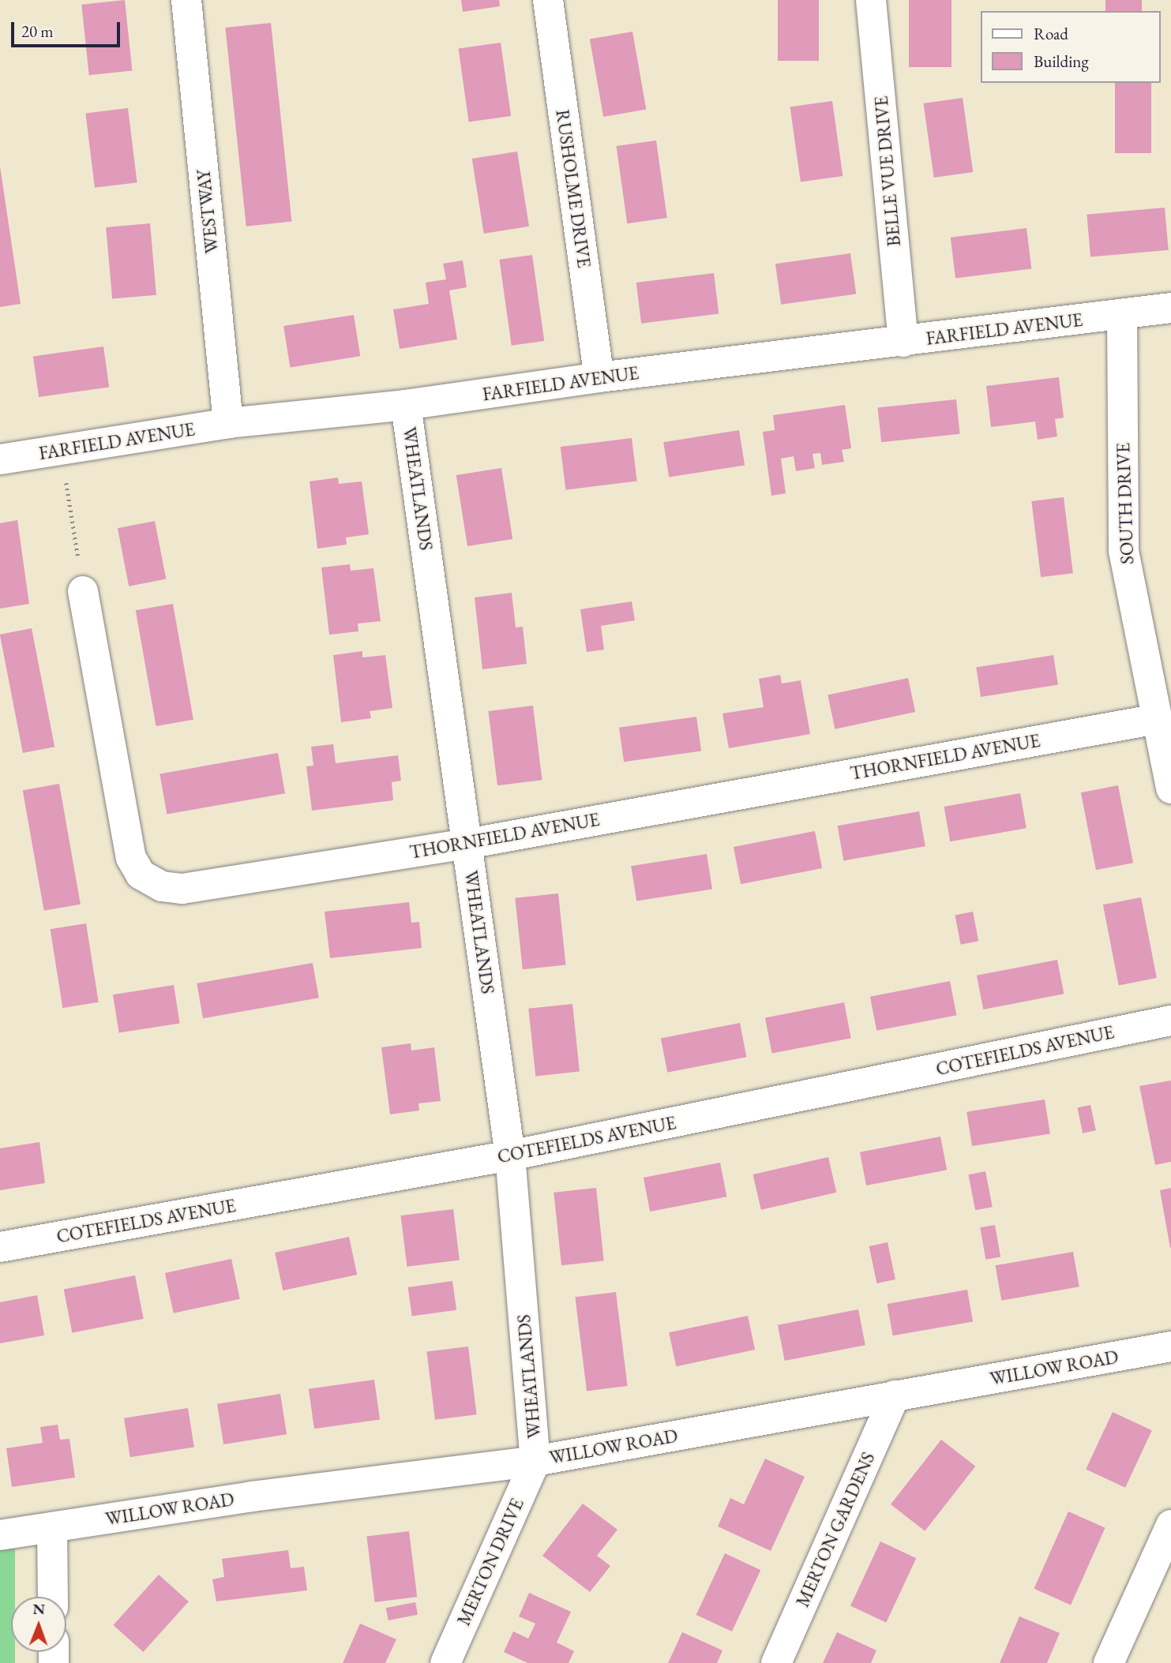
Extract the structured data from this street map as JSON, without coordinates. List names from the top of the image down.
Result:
{
  "streets": {
    "street": [
      "BELLE VUE DRIVE",
      "RUSHOLME DRIVE",
      "WESTWAY",
      "FARFIELD AVENUE",
      "WHEATLANDS",
      "SOUTH DRIVE",
      "THORNFIELD AVENUE",
      "COTEFIELDS AVENUE",
      "WILLOW ROAD",
      "MERTON GARDENS",
      "MERTON DRIVE"
    ]
  },
  "crossings": [
    ["BELLE VUE DRIVE", "FARFIELD AVENUE"],
    ["RUSHOLME DRIVE", "FARFIELD AVENUE"],
    ["WESTWAY", "FARFIELD AVENUE"],
    ["FARFIELD AVENUE", "WHEATLANDS"],
    ["FARFIELD AVENUE", "SOUTH DRIVE"],
    ["WHEATLANDS", "THORNFIELD AVENUE"],
    ["WHEATLANDS", "COTEFIELDS AVENUE"],
    ["WHEATLANDS", "WILLOW ROAD"],
    ["WHEATLANDS", "MERTON DRIVE"],
    ["SOUTH DRIVE", "THORNFIELD AVENUE"],
    ["WILLOW ROAD", "MERTON GARDENS"],
    ["WILLOW ROAD", "MERTON DRIVE"]
  ],
  "legend": ["Road", "Building"],
  "scale_bar": "20 m",
  "north": "top"
}
